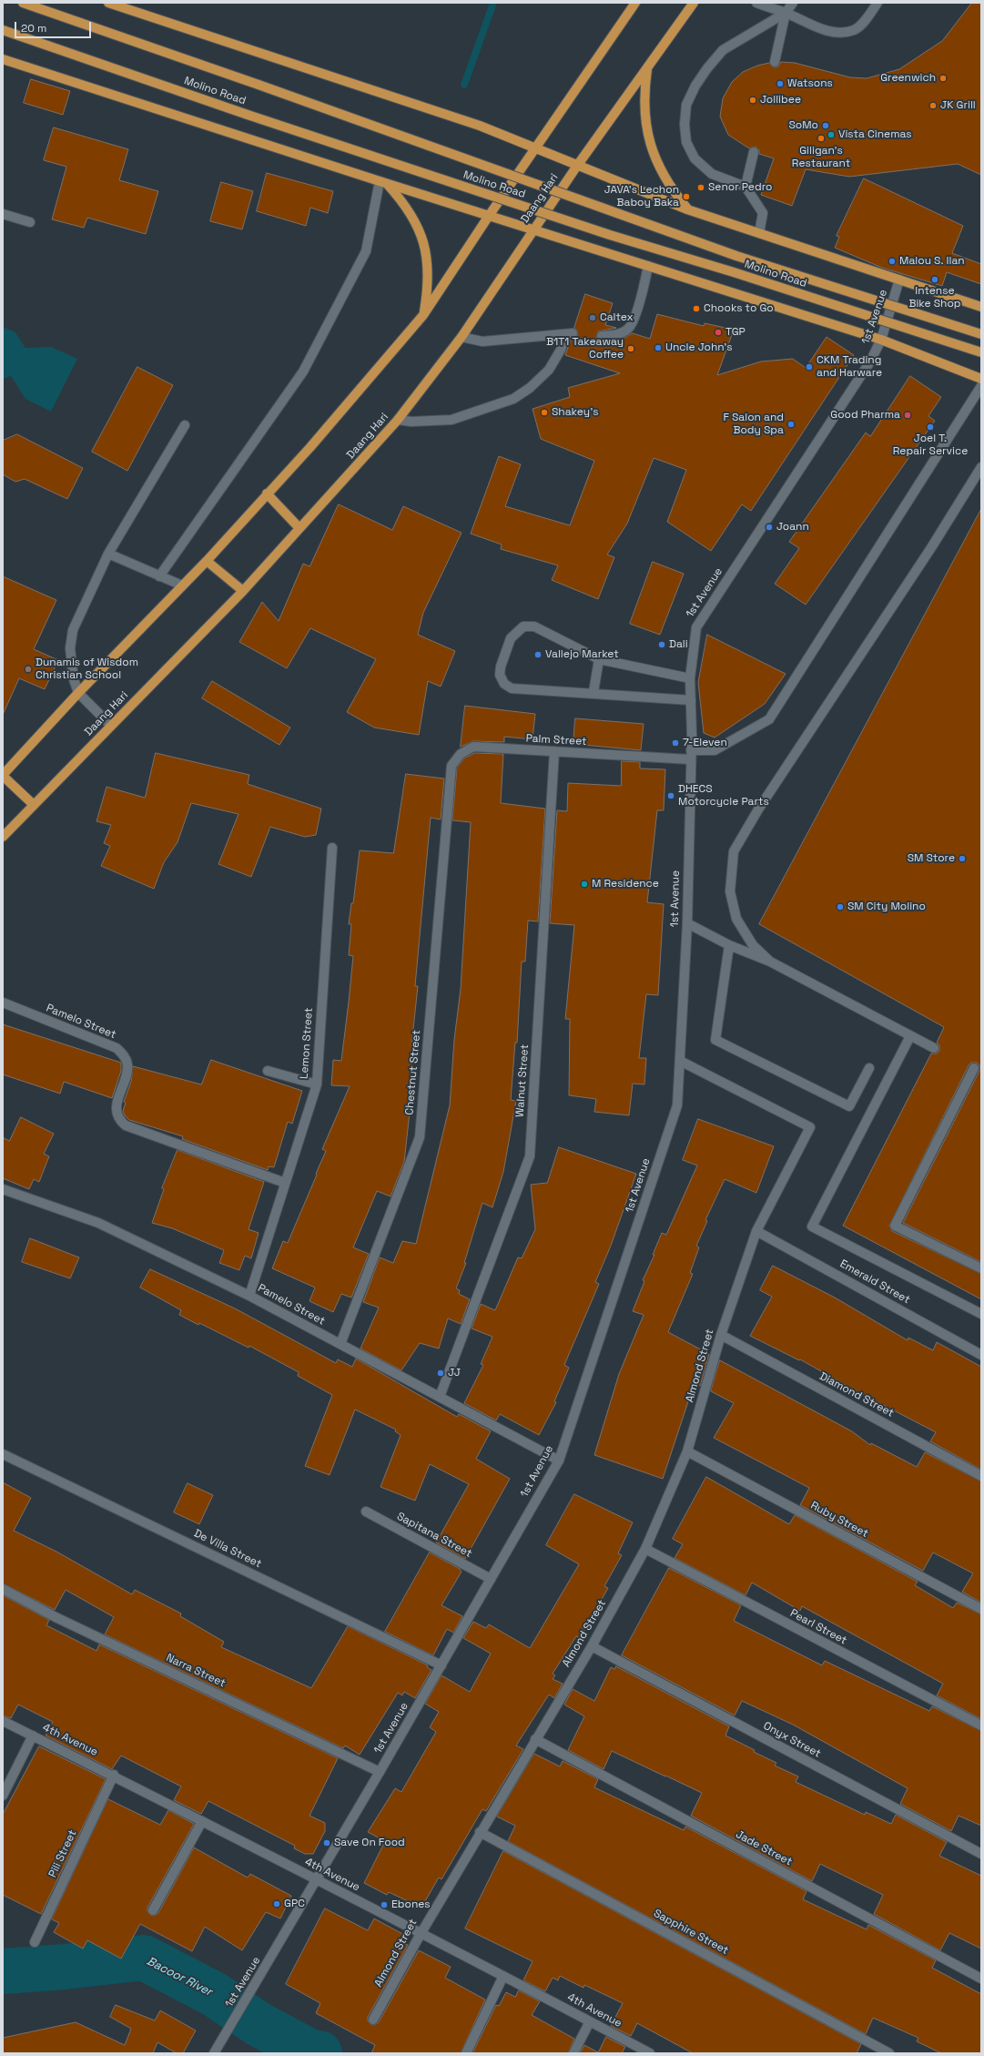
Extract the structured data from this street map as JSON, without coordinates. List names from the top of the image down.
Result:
{
  "streets": {
    "main road": ["Molino Road", "Daang Hari"],
    "street": [
      "1st Avenue",
      "Palm Street",
      "Pamelo Street",
      "Lemon Street",
      "Chestnut Street",
      "Walnut Street",
      "Emerald Street",
      "Almond Street",
      "Diamond Street",
      "Ruby Street",
      "Sapitana Street",
      "De Villa Street",
      "Pearl Street",
      "Narra Street",
      "4th Avenue",
      "Onyx Street",
      "Jade Street",
      "Pili Street",
      "Sapphire Street"
    ]
  },
  "crossings": [
    ["1st Avenue", "Palm Street"],
    ["1st Avenue", "Pamelo Street"],
    ["1st Avenue", "Almond Street"],
    ["1st Avenue", "Sapitana Street"],
    ["1st Avenue", "De Villa Street"],
    ["1st Avenue", "Narra Street"],
    ["1st Avenue", "4th Avenue"],
    ["Palm Street", "Chestnut Street"],
    ["Palm Street", "Walnut Street"],
    ["Pamelo Street", "Lemon Street"],
    ["Pamelo Street", "Chestnut Street"],
    ["Pamelo Street", "Walnut Street"],
    ["Emerald Street", "Almond Street"],
    ["Almond Street", "Diamond Street"],
    ["Almond Street", "Ruby Street"],
    ["Almond Street", "Pearl Street"],
    ["Almond Street", "4th Avenue"],
    ["Almond Street", "Onyx Street"],
    ["Almond Street", "Jade Street"],
    ["Almond Street", "Sapphire Street"],
    ["4th Avenue", "Pili Street"]
  ],
  "water": ["Bacoor River"],
  "places": [
    "Greenwich",
    "Watsons",
    "Jollibee",
    "JK Grill",
    "SoMo",
    "Vista Cinemas",
    "Giligan's Restaurant",
    "Senor Pedro",
    "JAVA's Lechon Baboy Baka",
    "Malou S. Ilan",
    "Intense Bike Shop",
    "Chooks to Go",
    "Caltex",
    "TGP",
    "Uncle John's",
    "B1T1 Takeaway Coffee",
    "CKM Trading and Harware",
    "Shakey's",
    "Good Pharma",
    "F Salon and Body Spa",
    "Joel T. Repair Service",
    "Joann",
    "Dali",
    "Vallejo Market",
    "Dunamis of Wisdom Christian School",
    "7-Eleven",
    "DHECS Motorcycle Parts",
    "SM Store",
    "M Residence",
    "SM City Molino",
    "JJ",
    "Save On Food",
    "GPC",
    "Ebones"
  ],
  "scale_bar": "20 m"
}
